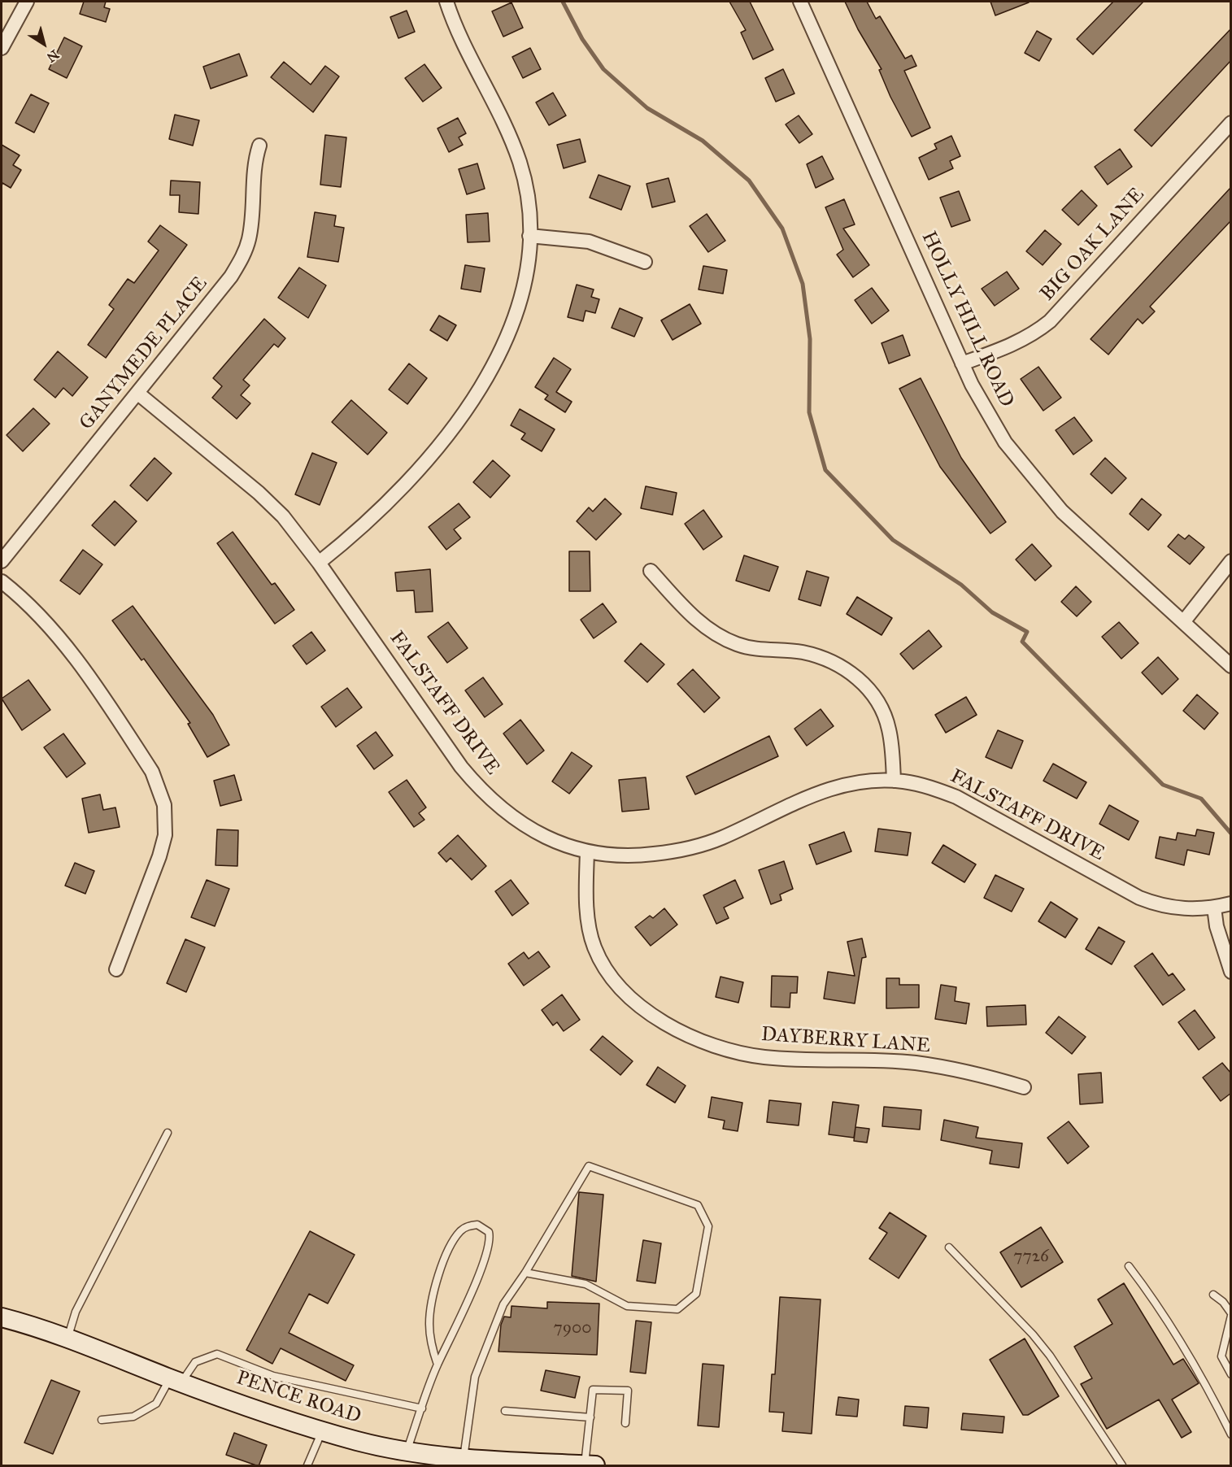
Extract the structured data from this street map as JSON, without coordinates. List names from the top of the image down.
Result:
{
  "streets": {
    "street": [
      "BIG OAK LANE",
      "HOLLY HILL ROAD",
      "GANYMEDE PLACE",
      "FALSTAFF DRIVE",
      "DAYBERRY LANE",
      "PENCE ROAD"
    ]
  },
  "crossings": [
    ["BIG OAK LANE", "HOLLY HILL ROAD"],
    ["GANYMEDE PLACE", "FALSTAFF DRIVE"],
    ["FALSTAFF DRIVE", "DAYBERRY LANE"]
  ],
  "house_numbers": ["7726", "7900"],
  "north": "bottom right"
}
